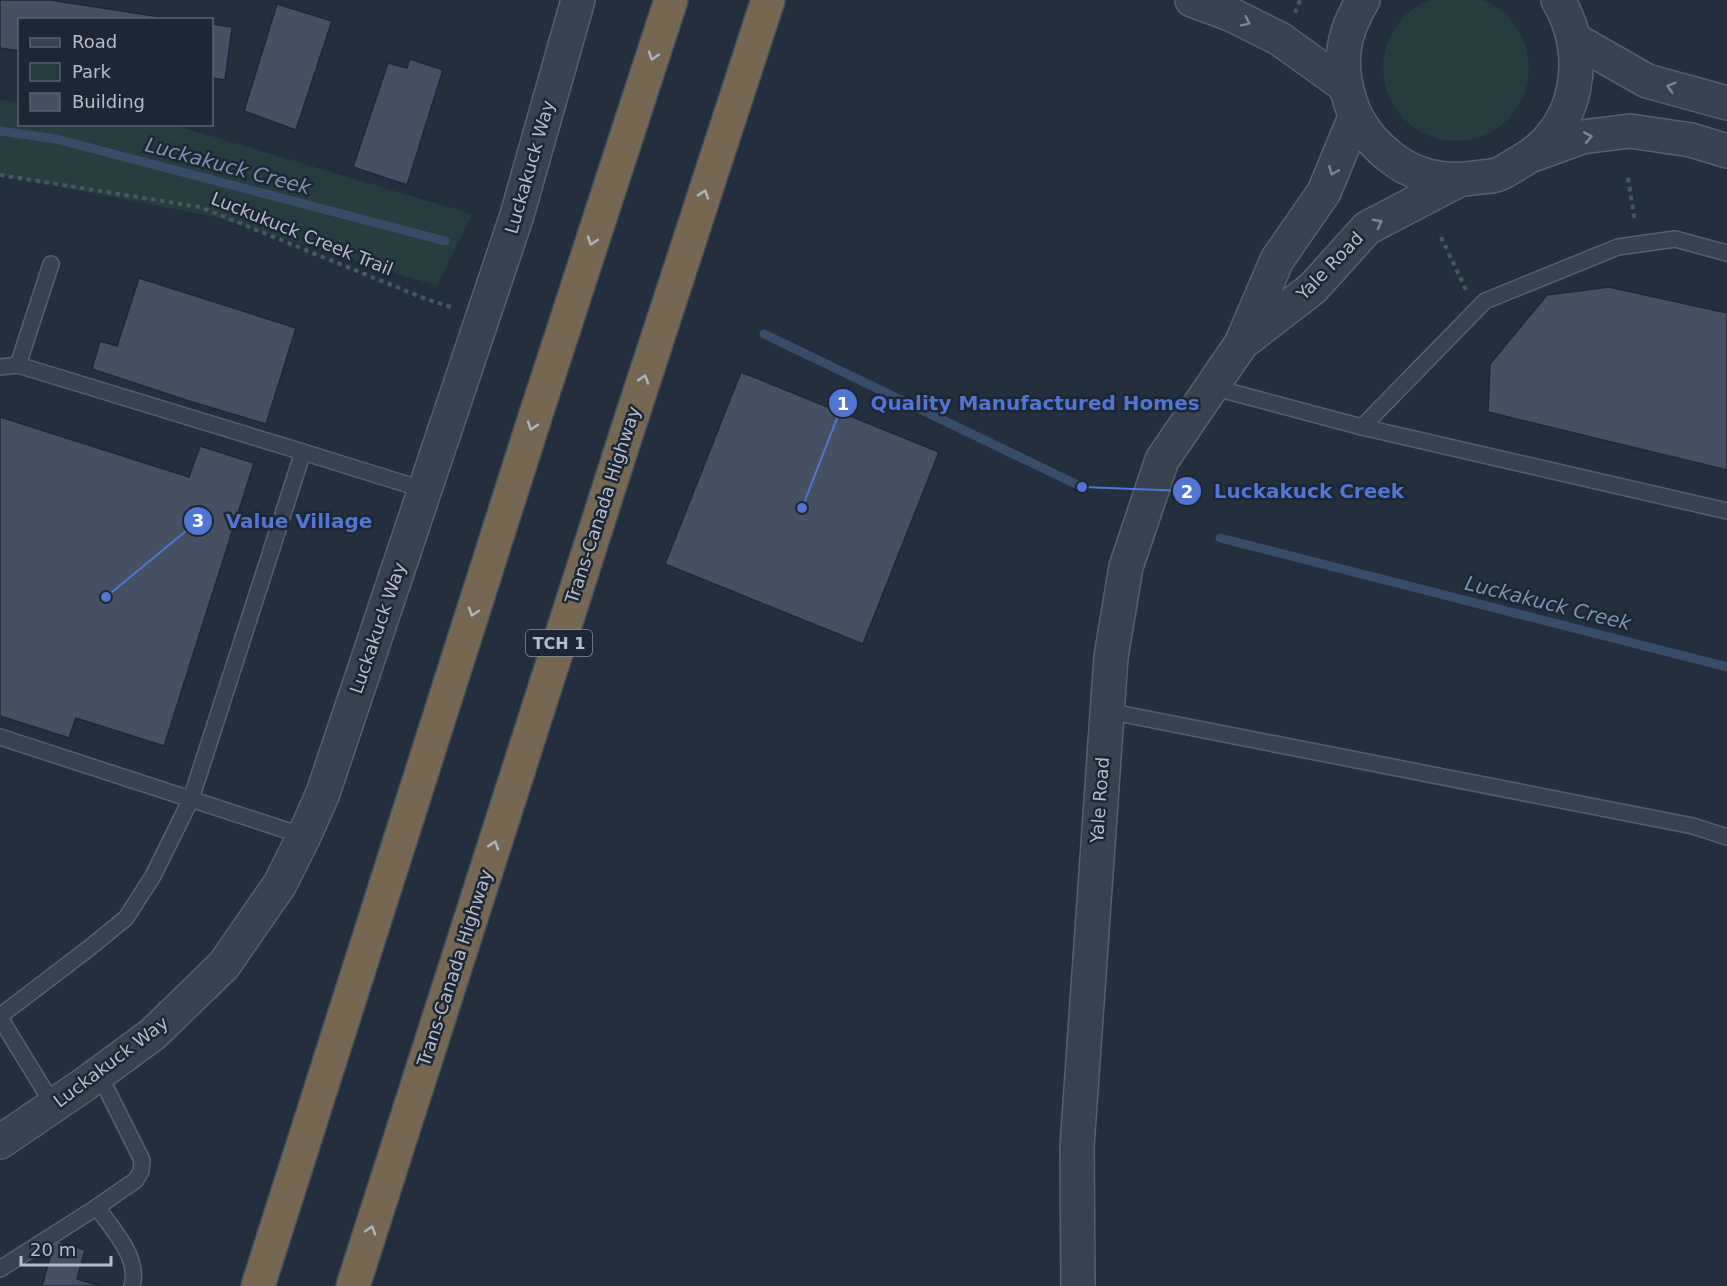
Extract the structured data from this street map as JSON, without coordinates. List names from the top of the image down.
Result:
{
  "streets": {
    "highway": ["Trans-Canada Highway", "TCH 1"],
    "street": ["Luckakuck Way", "Yale Road"],
    "path": ["Luckukuck Creek Trail"]
  },
  "crossings": [
    ["Luckakuck Way", "Luckukuck Creek Trail"]
  ],
  "water": ["Luckakuck Creek"],
  "places": ["Luckakuck Creek", "Quality Manufactured Homes", "Value Village"],
  "legend": ["Road", "Park", "Building"],
  "scale_bar": "20 m"
}
